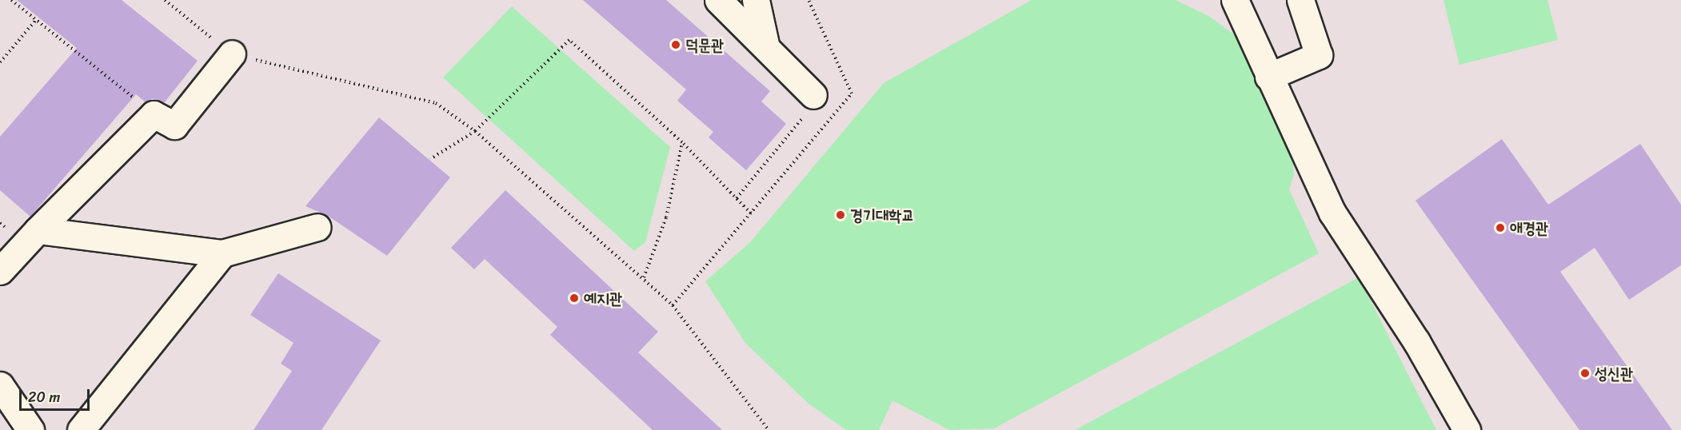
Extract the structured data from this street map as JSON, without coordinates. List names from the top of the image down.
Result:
{
  "places": [
    "덕문관",
    "경기대학교",
    "애경관",
    "예지관",
    "성신관"
  ],
  "scale_bar": "20 m"
}
